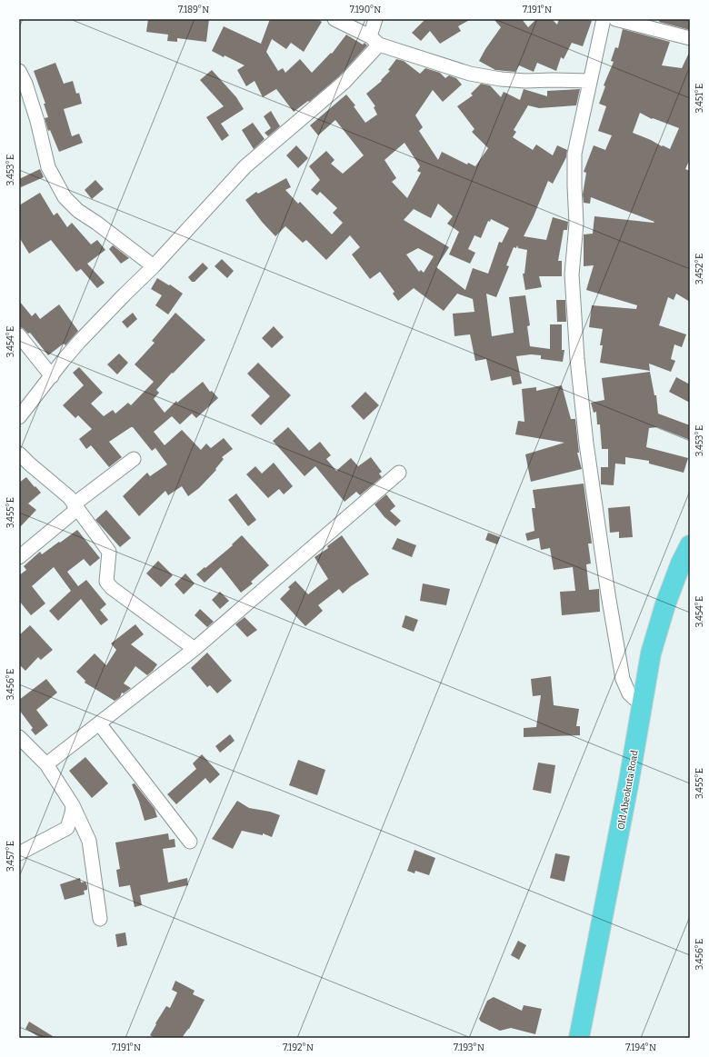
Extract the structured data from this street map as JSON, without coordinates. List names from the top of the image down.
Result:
{
  "streets": {
    "highway": ["Old Abeokuta Road"]
  },
  "coordinates": [
    "7.189°N",
    "7.190°N",
    "7.191°N",
    "3.451°E",
    "3.453°E",
    "3.452°E",
    "3.454°E",
    "3.455°E",
    "3.456°E",
    "3.457°E",
    "7.192°N",
    "7.193°N",
    "7.194°N"
  ]
}
